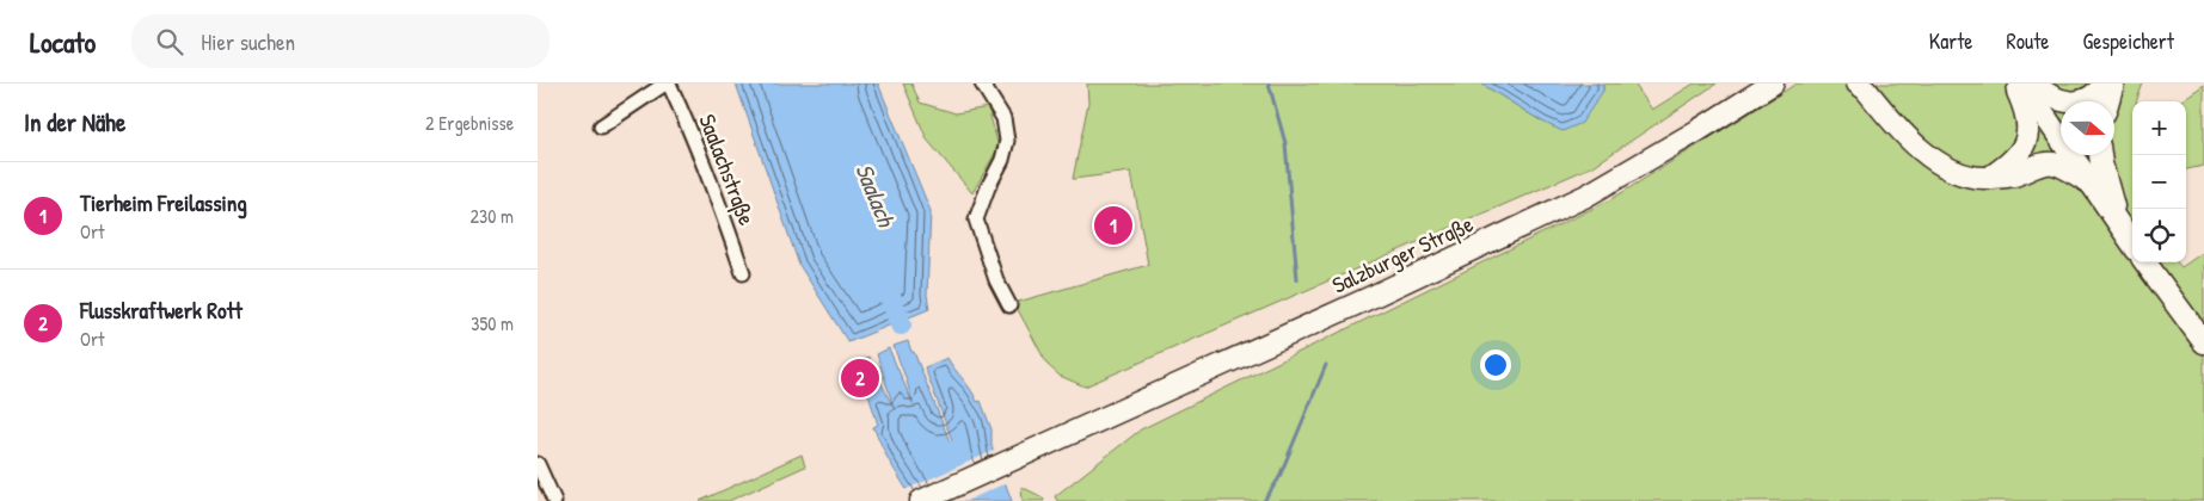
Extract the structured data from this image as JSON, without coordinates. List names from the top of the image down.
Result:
{
  "streets": {
    "main road": ["Salzburger Straße"],
    "street": ["Saalachstraße"]
  },
  "water": ["Saalach"],
  "north": "right",
  "page": {
    "header": "Locato",
    "search": "Hier suchen",
    "nav": ["Karte", "Route", "Gespeichert"],
    "heading": ["In der Nähe", "2 Ergebnisse"],
    "map_buttons": ["+", "−"],
    "list": [
      {
        "mark": "1",
        "name": "Tierheim Freilassing",
        "note": "Ort",
        "value": "230 m"
      },
      {
        "mark": "2",
        "name": "Flusskraftwerk Rott",
        "note": "Ort",
        "value": "350 m"
      }
    ],
    "pins": ["1", "2"]
  }
}
